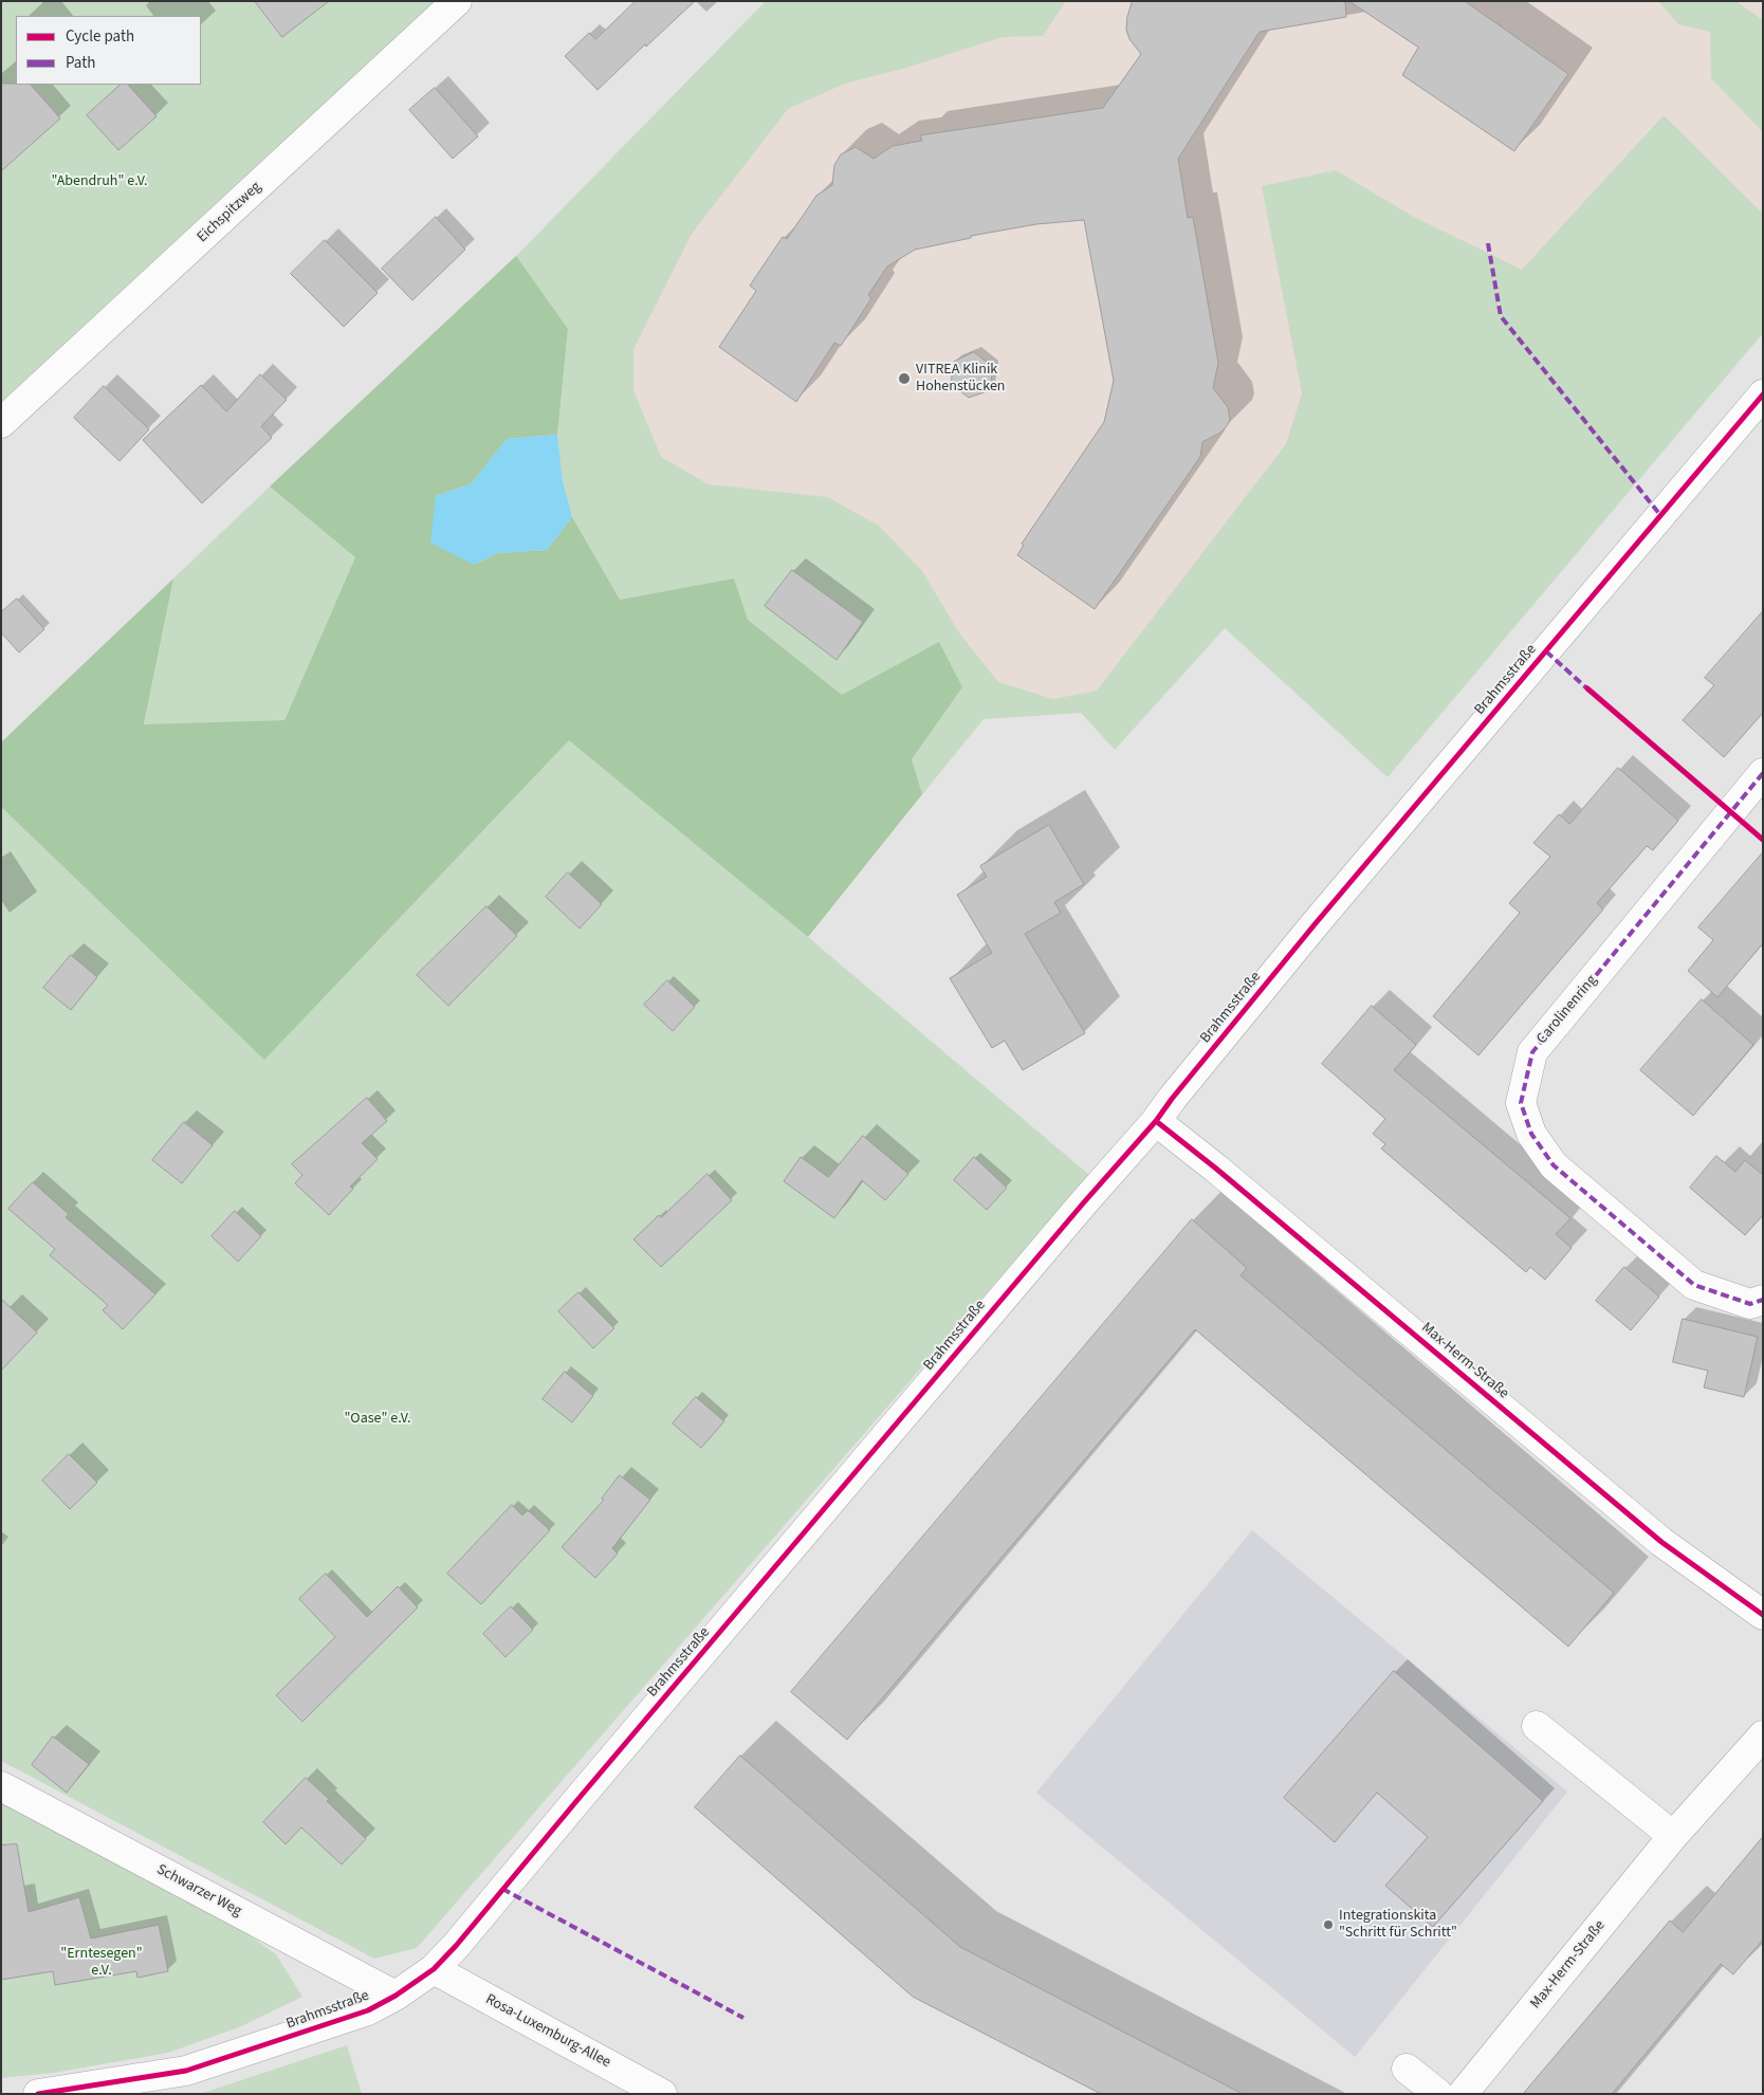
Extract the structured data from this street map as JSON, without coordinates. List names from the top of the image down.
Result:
{
  "streets": {
    "street": [
      "Eichspitzweg",
      "Brahmsstraße",
      "Carolinenring",
      "Max-Herm-Straße",
      "Schwarzer Weg",
      "Rosa-Luxemburg-Allee"
    ]
  },
  "crossings": [
    ["Brahmsstraße", "Max-Herm-Straße"],
    ["Brahmsstraße", "Schwarzer Weg"],
    ["Brahmsstraße", "Rosa-Luxemburg-Allee"]
  ],
  "parks": ["\"Abendruh\" e.V.", "\"Oase\" e.V.", "\"Erntesegen\" e.V."],
  "places": ["VITREA Klinik Hohenstücken", "Integrationskita \"Schritt für Schritt\""],
  "legend": ["Cycle path", "Path"]
}
